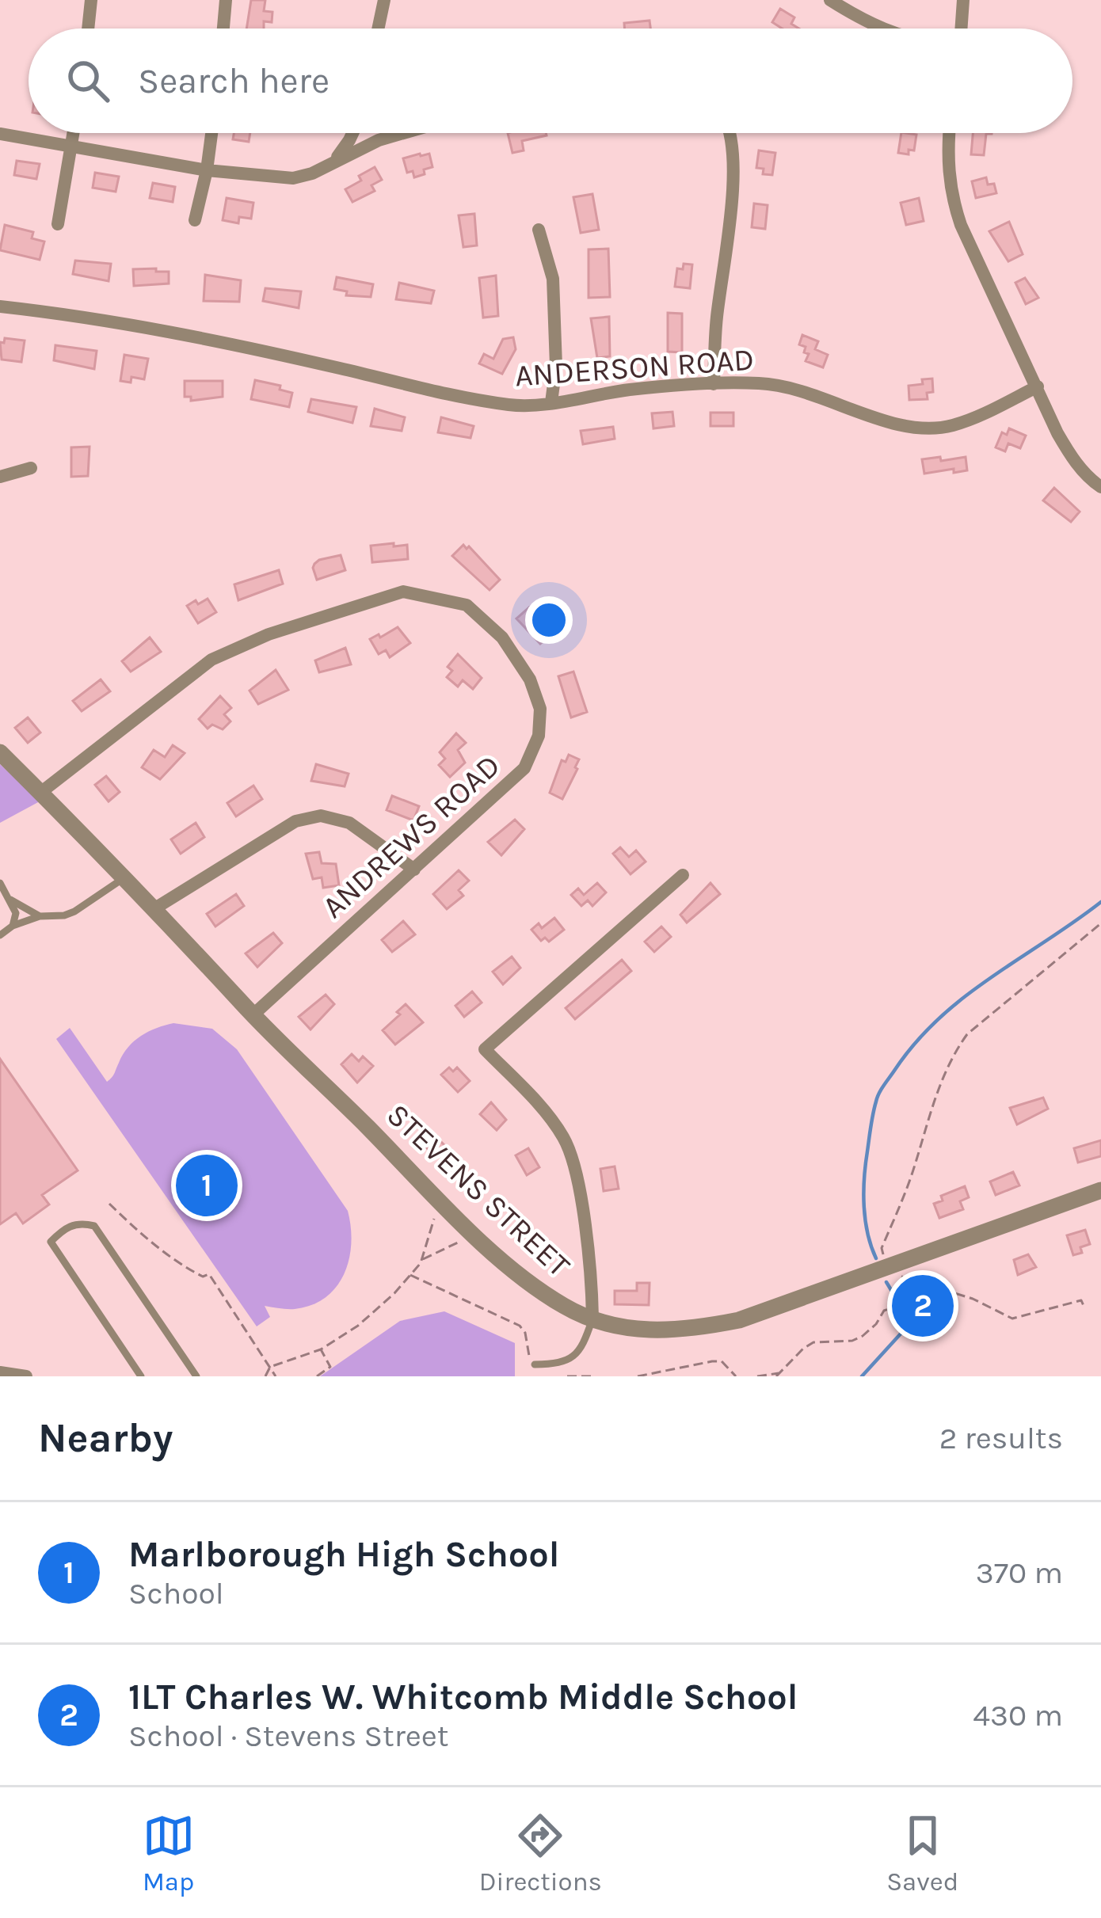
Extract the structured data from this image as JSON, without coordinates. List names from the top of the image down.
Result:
{
  "streets": {
    "street": ["ANDERSON ROAD", "ANDREWS ROAD", "STEVENS STREET"]
  },
  "crossings": [
    ["ANDREWS ROAD", "STEVENS STREET"]
  ],
  "page": {
    "search": "Search here",
    "pins": ["1", "2"],
    "heading": ["Nearby", "2 results"],
    "list": [
      {
        "mark": "1",
        "name": "Marlborough High School",
        "note": "School",
        "value": "370 m"
      },
      {
        "mark": "2",
        "name": "1LT Charles W. Whitcomb Middle School",
        "note": "School · Stevens Street",
        "value": "430 m"
      }
    ],
    "nav": ["Map", "Directions", "Saved"]
  }
}
